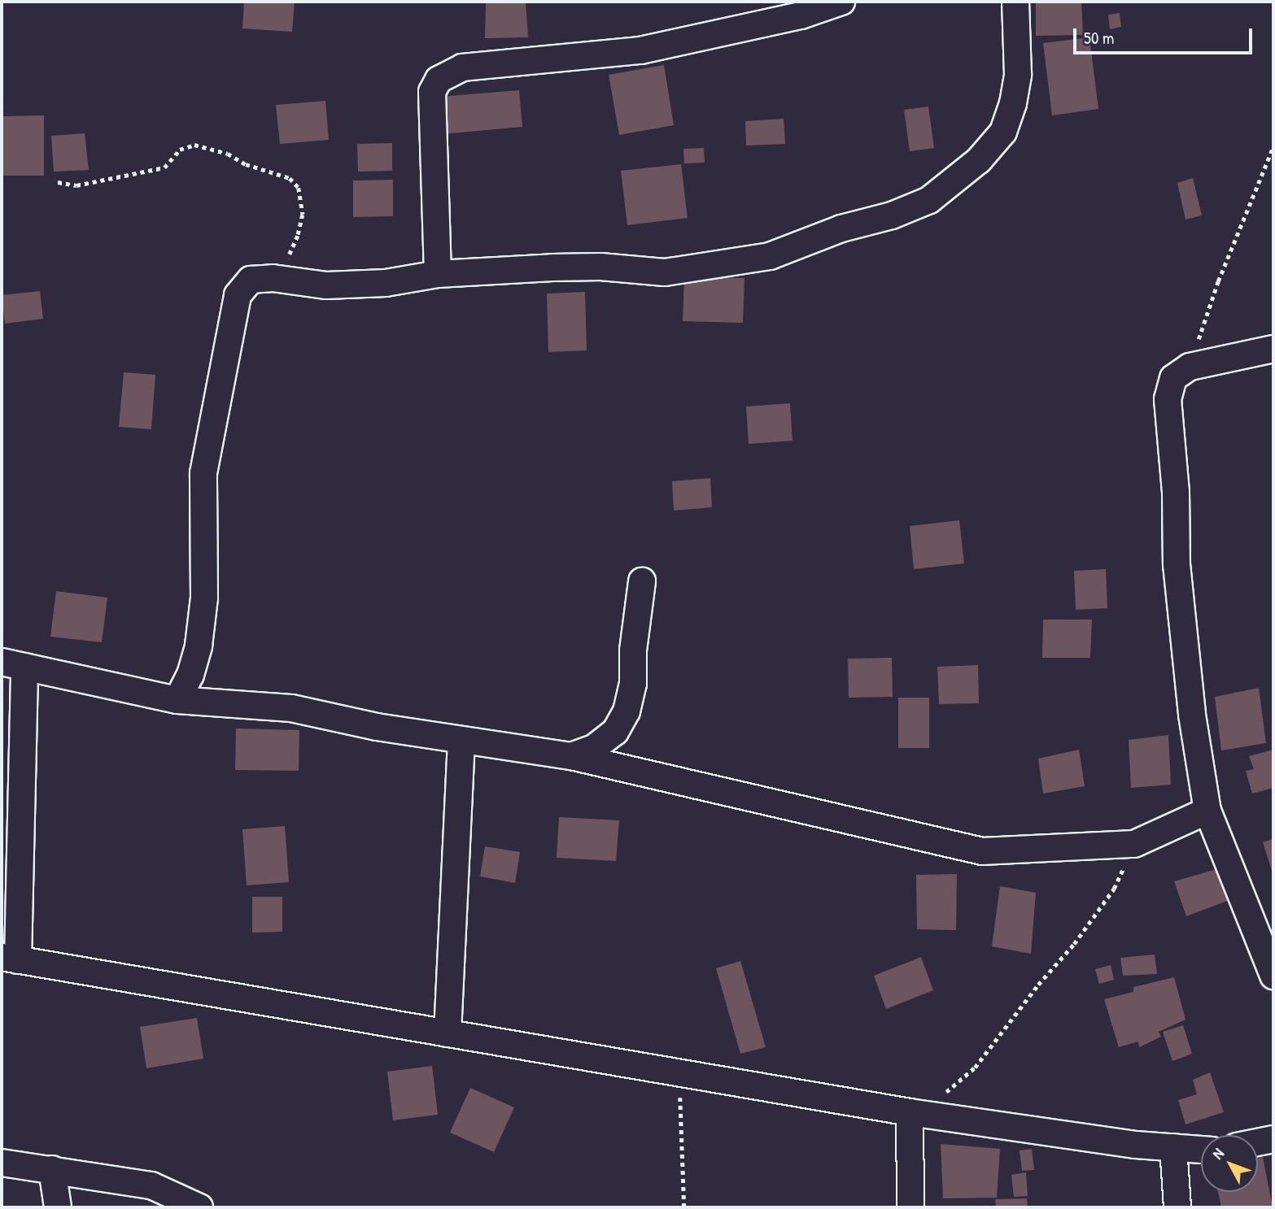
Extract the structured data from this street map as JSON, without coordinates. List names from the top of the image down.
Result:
{
  "scale_bar": "50 m",
  "north": "top left"
}
